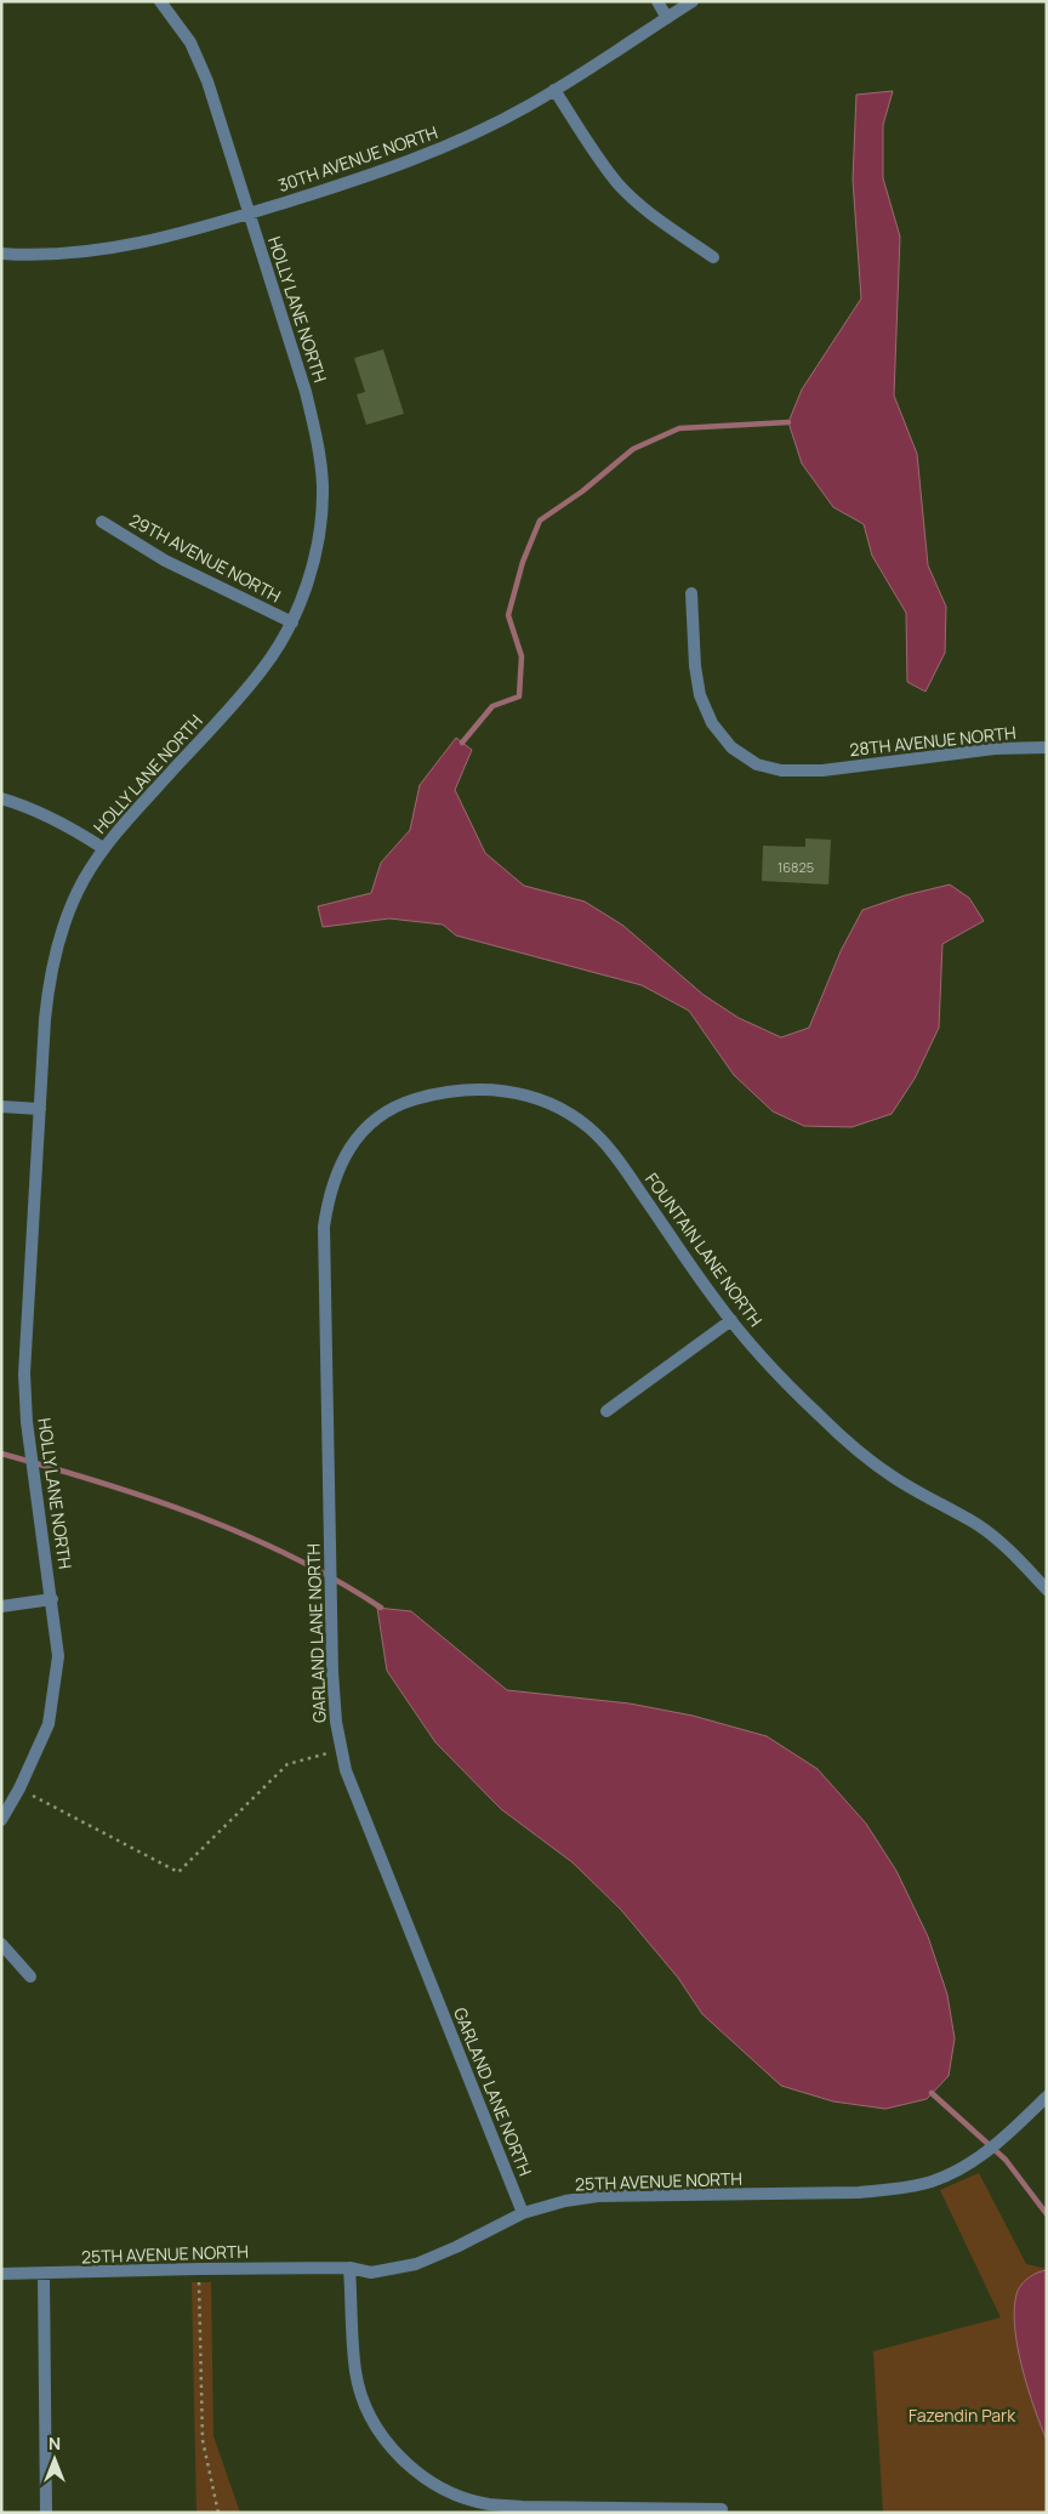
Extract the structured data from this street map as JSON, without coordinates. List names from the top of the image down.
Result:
{
  "streets": {
    "street": [
      "30TH AVENUE NORTH",
      "HOLLY LANE NORTH",
      "29TH AVENUE NORTH",
      "28TH AVENUE NORTH",
      "FOUNTAIN LANE NORTH",
      "GARLAND LANE NORTH",
      "25TH AVENUE NORTH"
    ]
  },
  "crossings": [
    ["30TH AVENUE NORTH", "HOLLY LANE NORTH"],
    ["HOLLY LANE NORTH", "29TH AVENUE NORTH"],
    ["FOUNTAIN LANE NORTH", "GARLAND LANE NORTH"],
    ["GARLAND LANE NORTH", "25TH AVENUE NORTH"]
  ],
  "parks": ["Fazendin Park"],
  "house_numbers": ["16825"],
  "north": "top"
}
